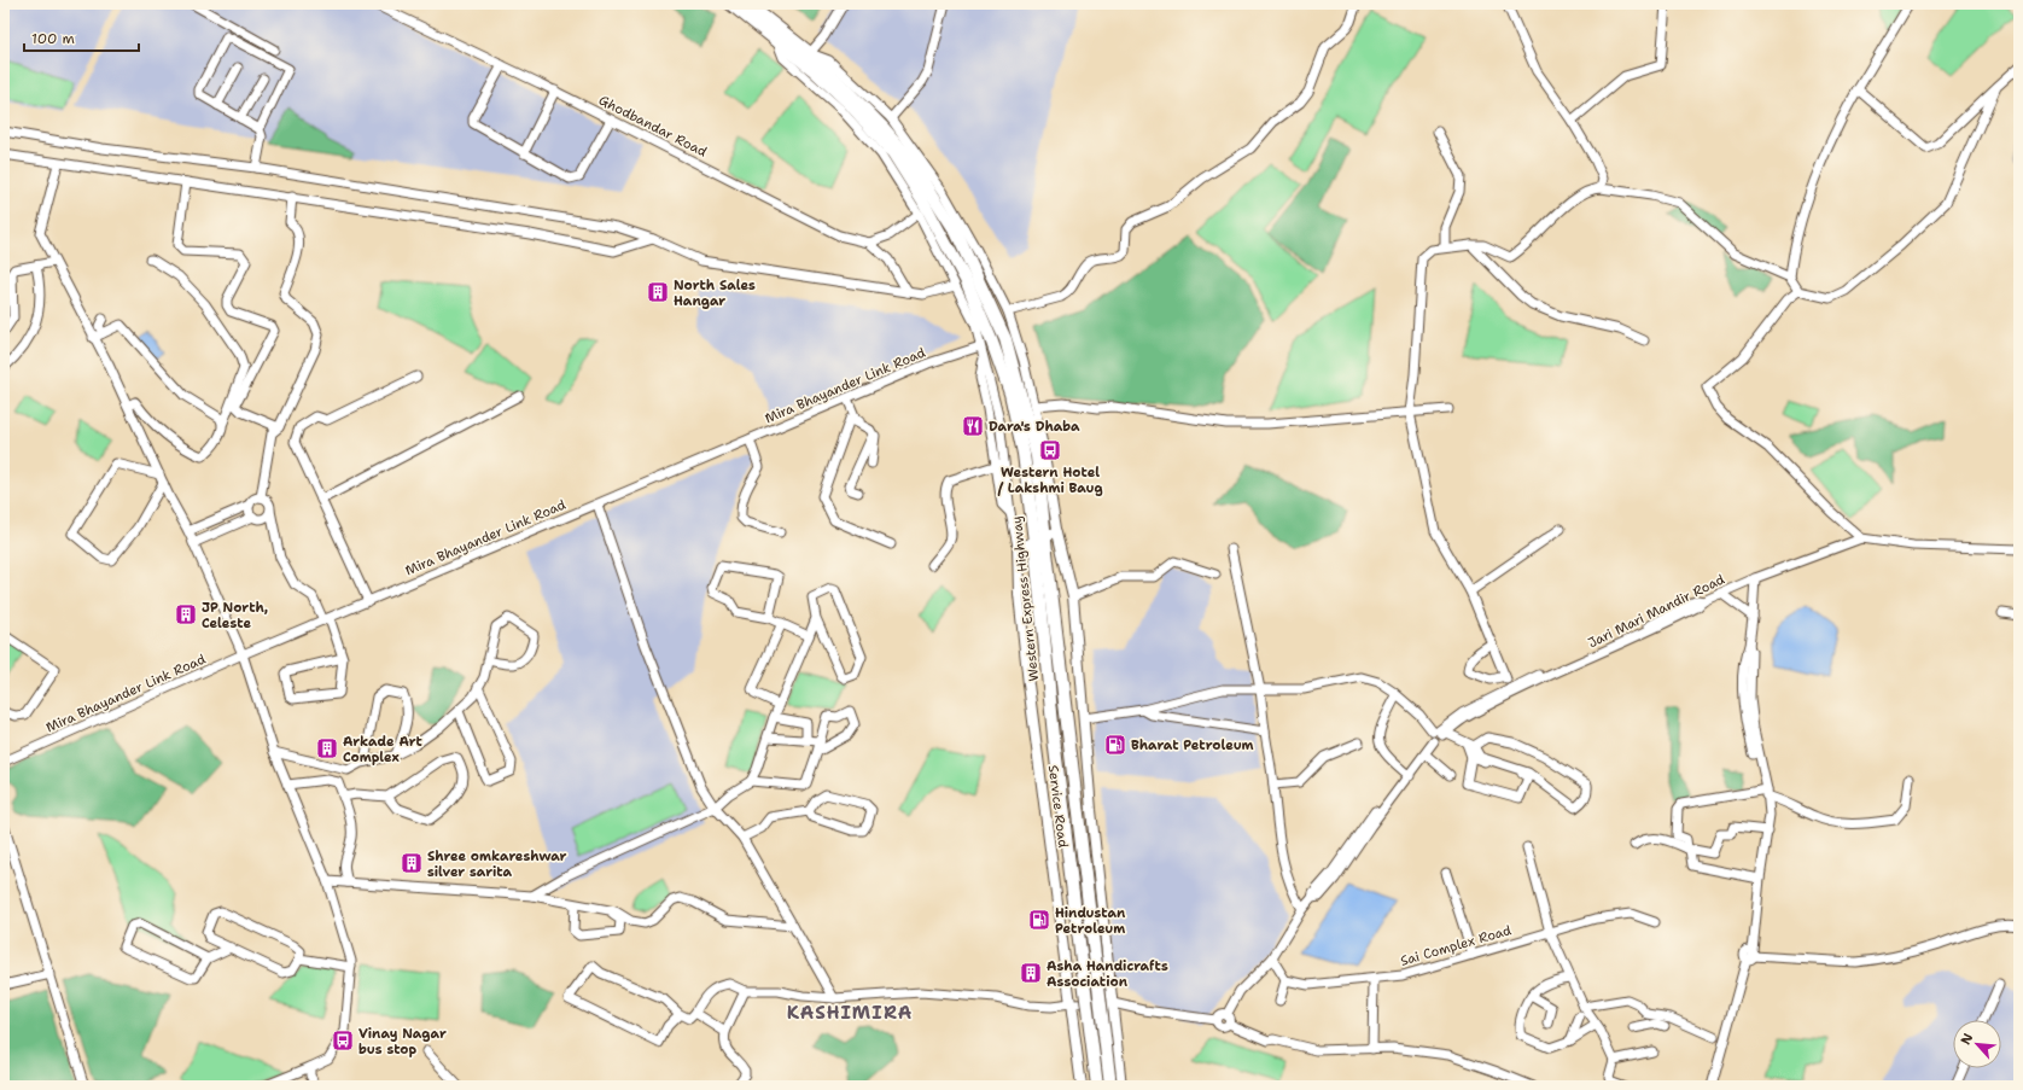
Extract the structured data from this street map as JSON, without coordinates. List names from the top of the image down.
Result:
{
  "streets": {
    "highway": ["Western Express Highway"],
    "main road": ["Service Road"],
    "street": [
      "Ghodbandar Road",
      "Mira Bhayander Link Road",
      "Jari Mari Mandir Road",
      "Sai Complex Road"
    ]
  },
  "districts": ["KASHIMIRA"],
  "places": {
    "building": [
      "North Sales Hangar",
      "JP North, Celeste",
      "Arkade Art Complex",
      "Shree omkareshwar silver sarita",
      "Asha Handicrafts Association"
    ],
    "restaurant": ["Dara's Dhaba"],
    "bus stop": ["Western Hotel / Lakshmi Baug", "Vinay Nagar bus stop"],
    "fuel station": ["Bharat Petroleum", "Hindustan Petroleum"]
  },
  "scale_bar": "100 m",
  "north": "top left"
}
